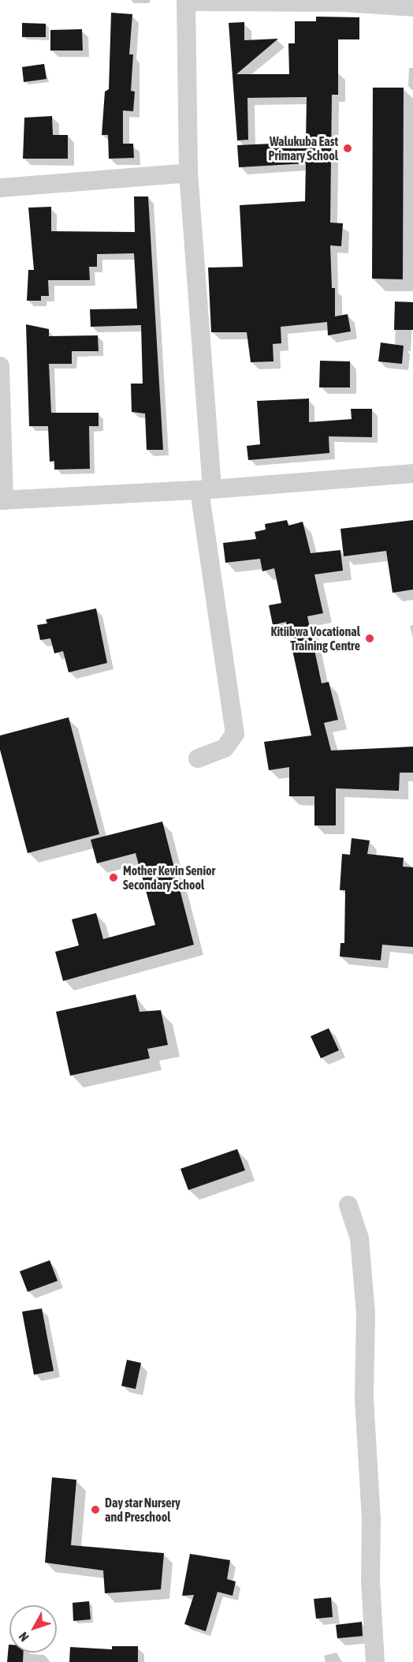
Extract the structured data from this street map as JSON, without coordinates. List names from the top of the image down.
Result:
{
  "places": [
    "Walukuba East Primary School",
    "Kitiibwa Vocational Training Centre",
    "Mother Kevin Senior Secondary School",
    "Day star Nursery and Preschool"
  ],
  "north": "bottom left"
}
